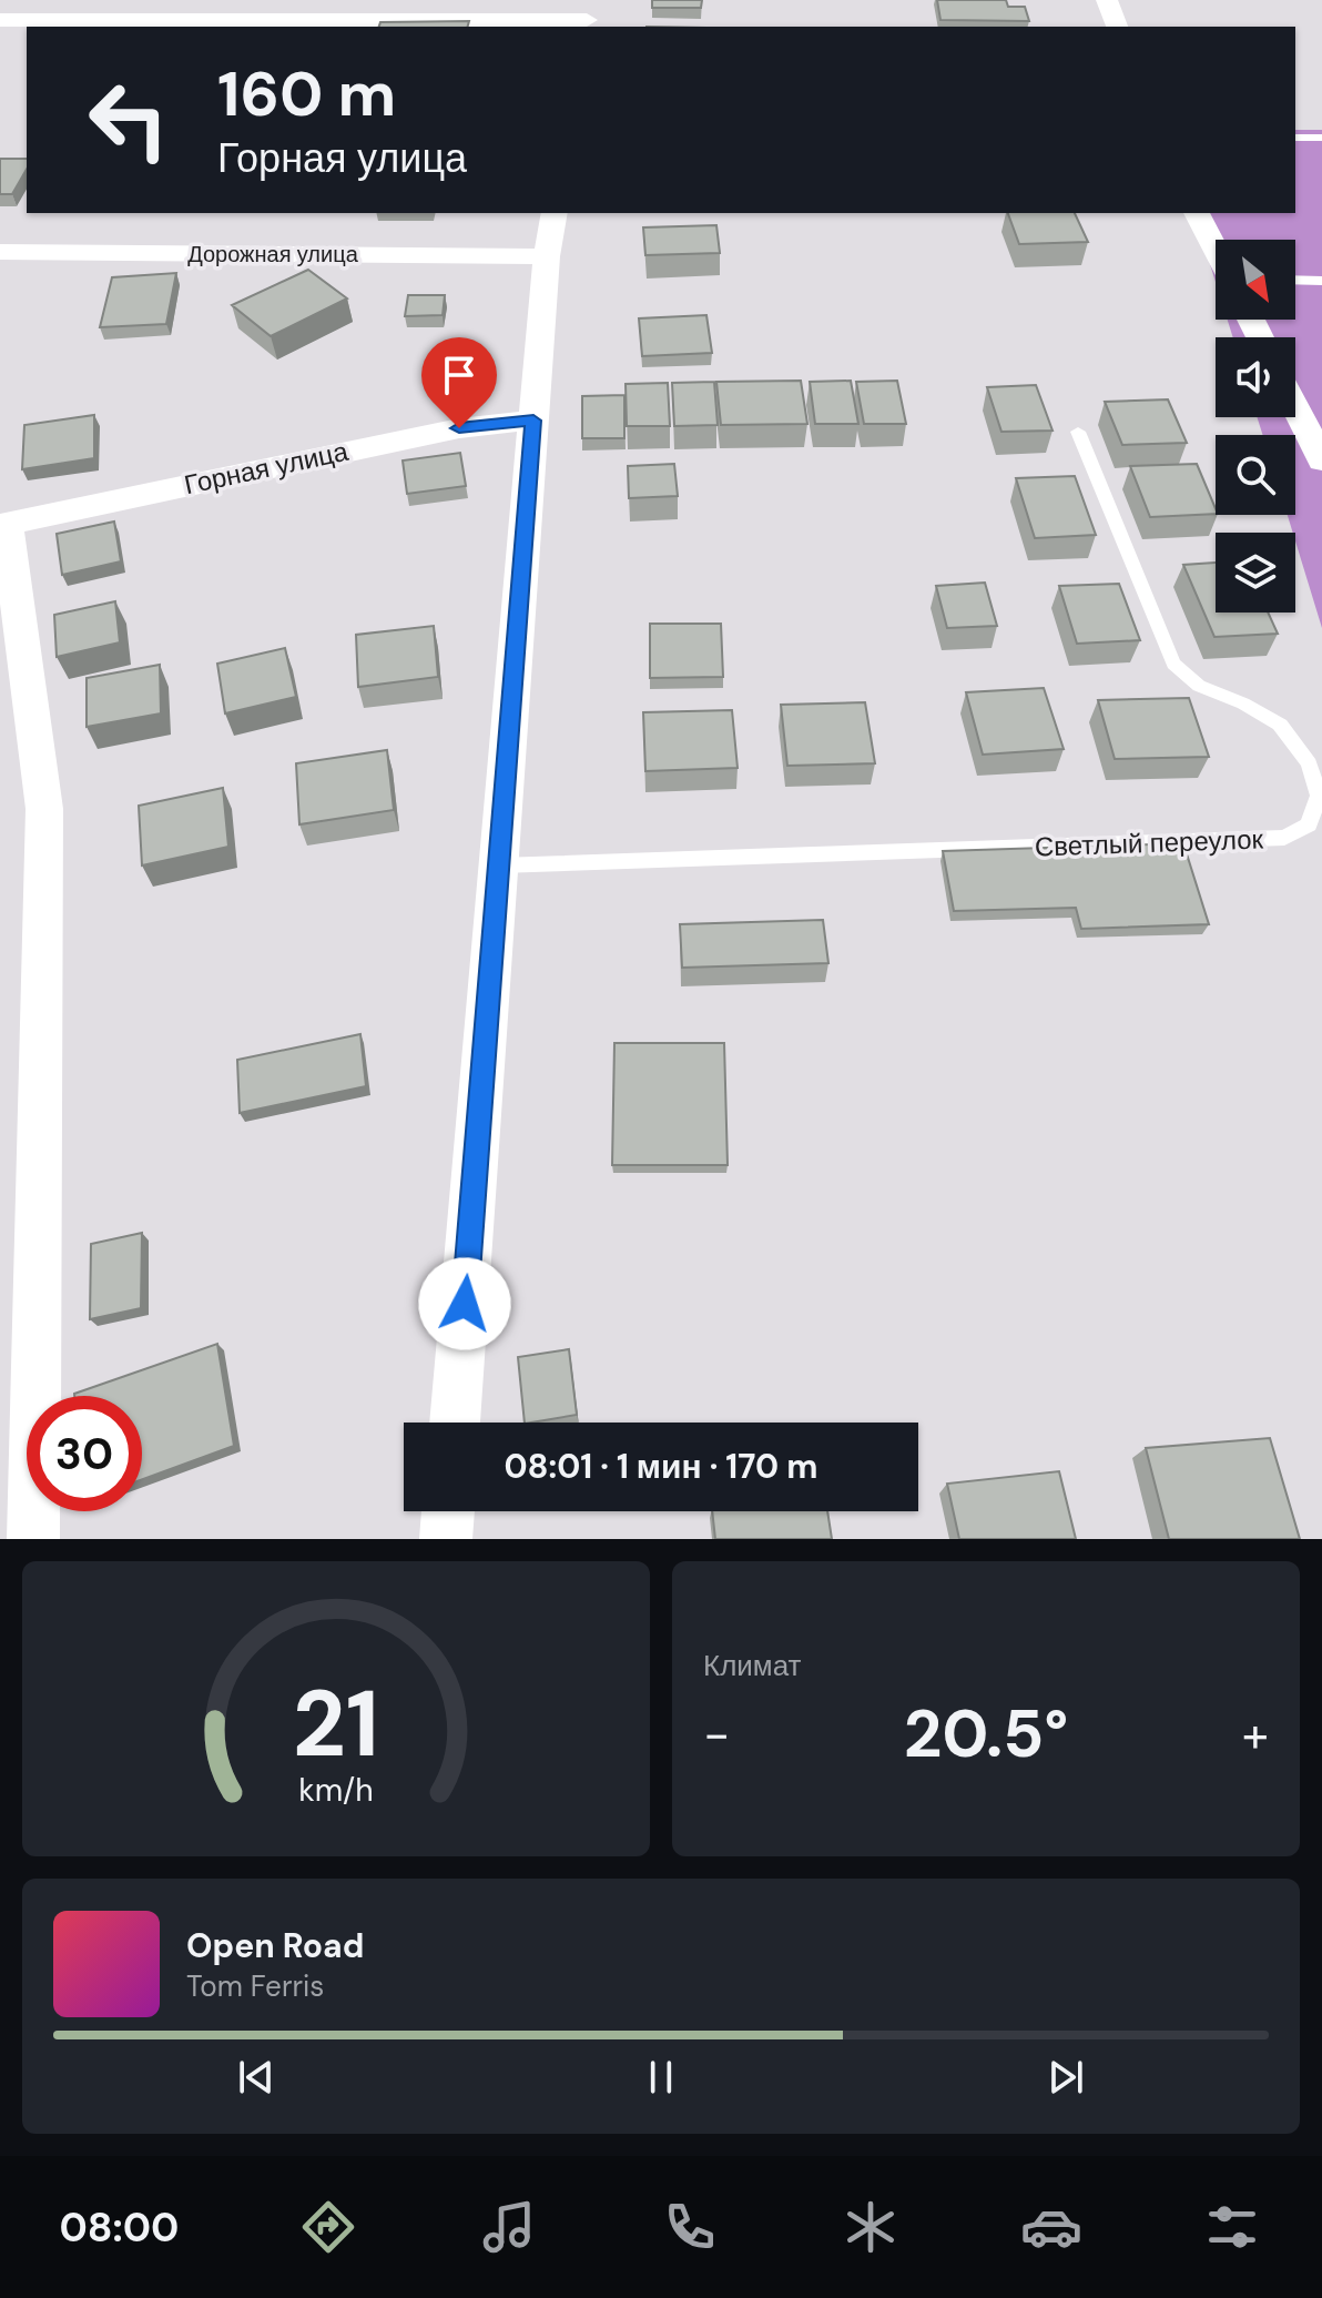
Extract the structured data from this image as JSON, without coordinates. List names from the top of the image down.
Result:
{
  "streets": {
    "street": ["Дорожная улица", "Горная улица"],
    "lane": ["Светлый переулок"]
  },
  "north": "bottom right",
  "page": {
    "turn": ["160 m", "Горная улица"],
    "limit": "30",
    "trip": "08:01 · 1 мин · 170 m",
    "tile": "Климат",
    "heat": ["−", "20.5°", "+"],
    "song": ["Open Road", "Tom Ferris"],
    "tabs": "08:00",
    "gauge": ["21", "km/h"]
  }
}
